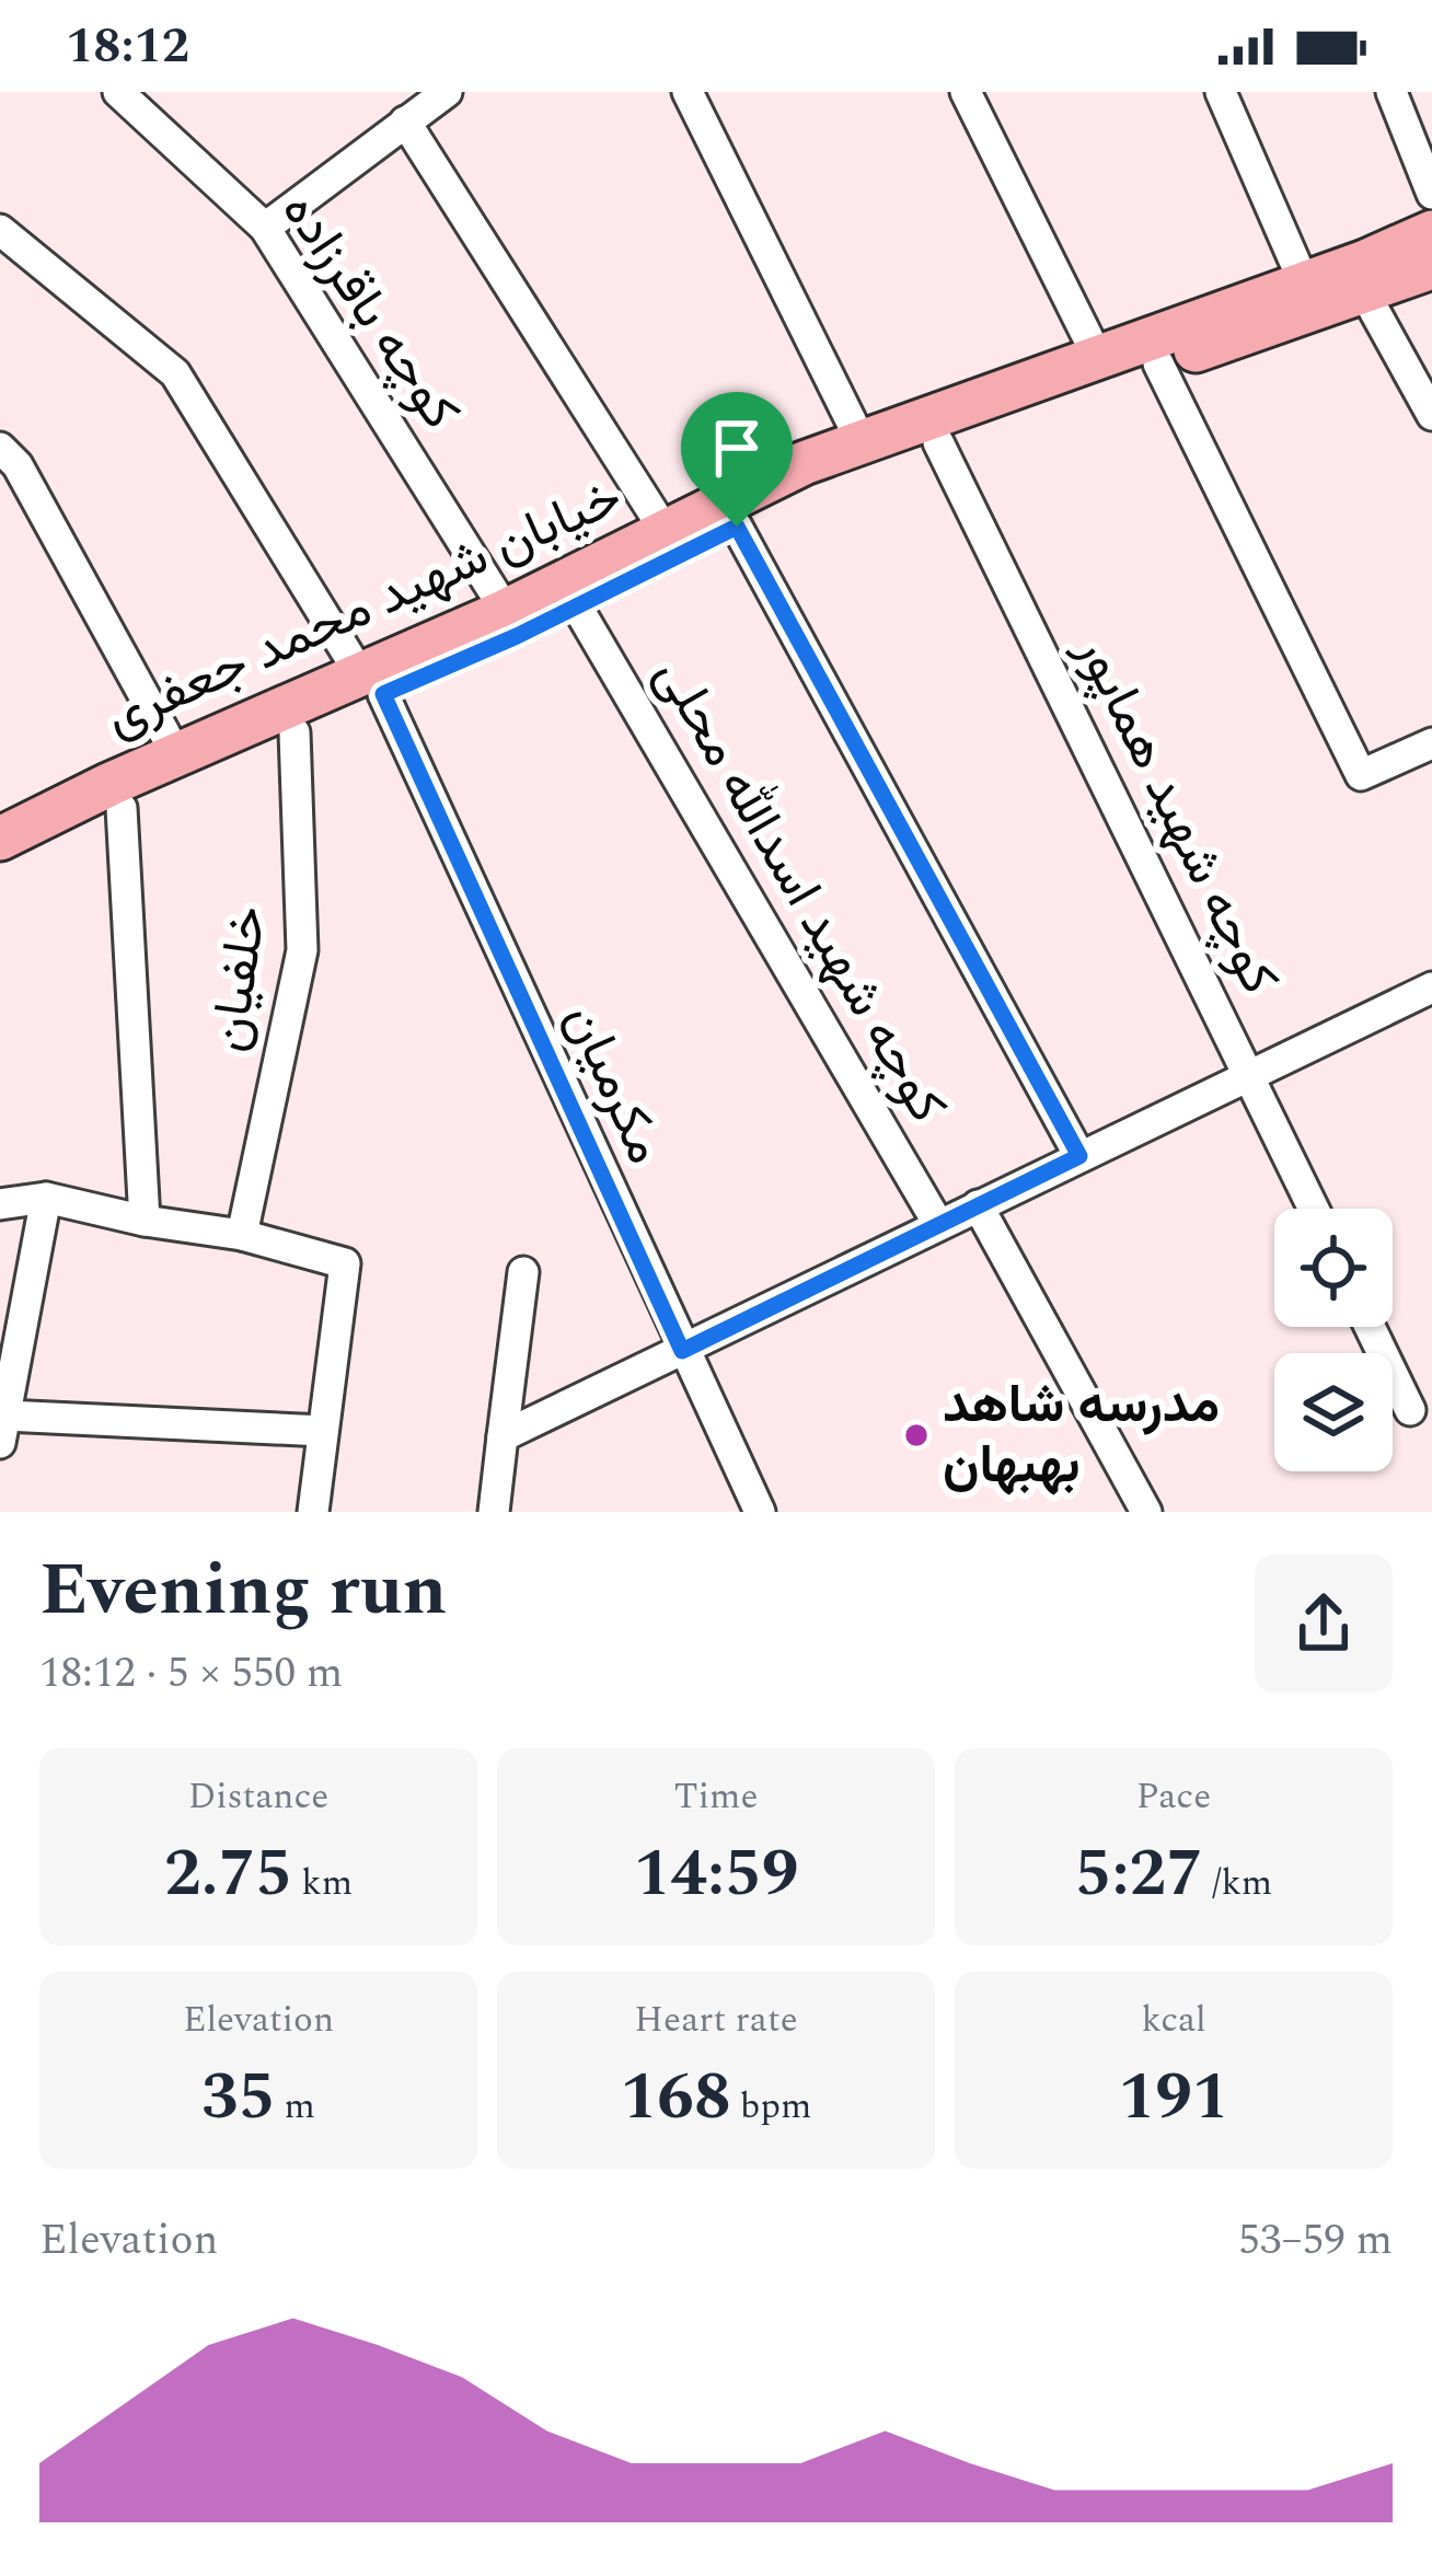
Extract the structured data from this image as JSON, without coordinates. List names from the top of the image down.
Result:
{
  "streets": {
    "street": [
      "کوچه باقرزاده",
      "خیابان شهید محمد جعفری",
      "کوچه شهید هماپور",
      "کوچه شهید اسدالله محلی",
      "خلفیان",
      "مکرمیان"
    ]
  },
  "crossings": [
    ["کوچه باقرزاده", "خیابان شهید محمد جعفری"],
    ["خیابان شهید محمد جعفری", "کوچه شهید هماپور"],
    ["خیابان شهید محمد جعفری", "کوچه شهید اسدالله محلی"],
    ["خیابان شهید محمد جعفری", "خلفیان"],
    ["خیابان شهید محمد جعفری", "مکرمیان"]
  ],
  "places": ["مدرسه شاهد بهبهان"],
  "page": {
    "status": "18:12",
    "heading": ["Evening run", "18:12 · 5 × 550 m"],
    "stats": [
      ["Distance", "2.75 km"],
      ["Time", "14:59"],
      ["Pace", "5:27 /km"],
      ["Elevation", "35 m"],
      ["Heart rate", "168 bpm"],
      ["kcal", "191"]
    ],
    "chart": ["Elevation", "53–59 m"]
  }
}
